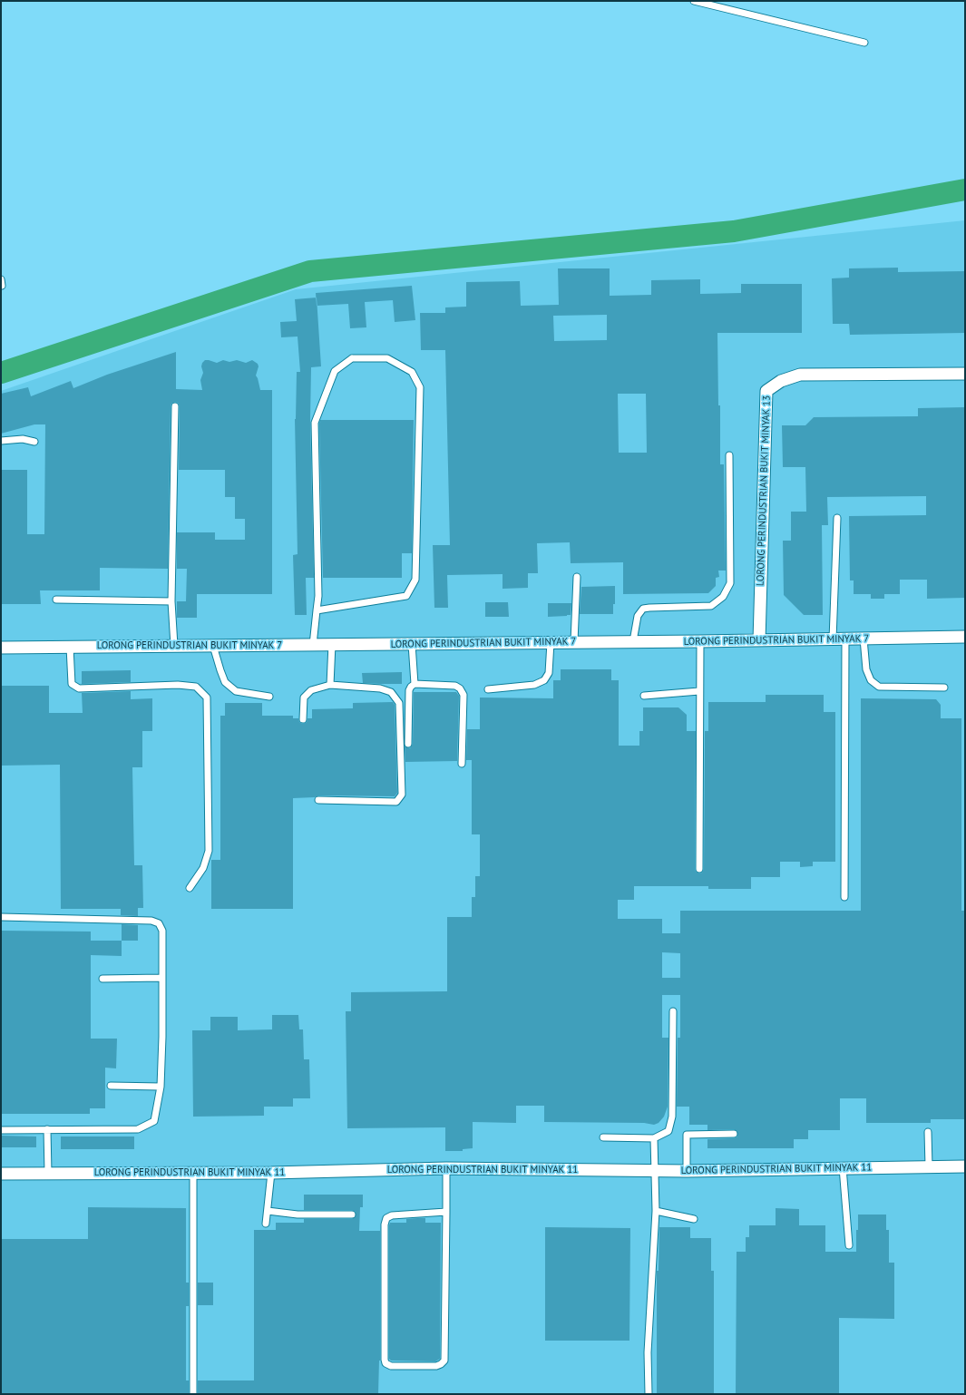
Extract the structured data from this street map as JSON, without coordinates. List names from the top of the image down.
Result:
{
  "streets": {
    "street": ["LORONG PERINDUSTRIAN BUKIT MINYAK 13", "LORONG PERINDUSTRIAN BUKIT MINYAK 7", "LORONG PERINDUSTRIAN BUKIT MINYAK 11"]
  },
  "crossings": [
    ["LORONG PERINDUSTRIAN BUKIT MINYAK 13", "LORONG PERINDUSTRIAN BUKIT MINYAK 7"]
  ]
}
